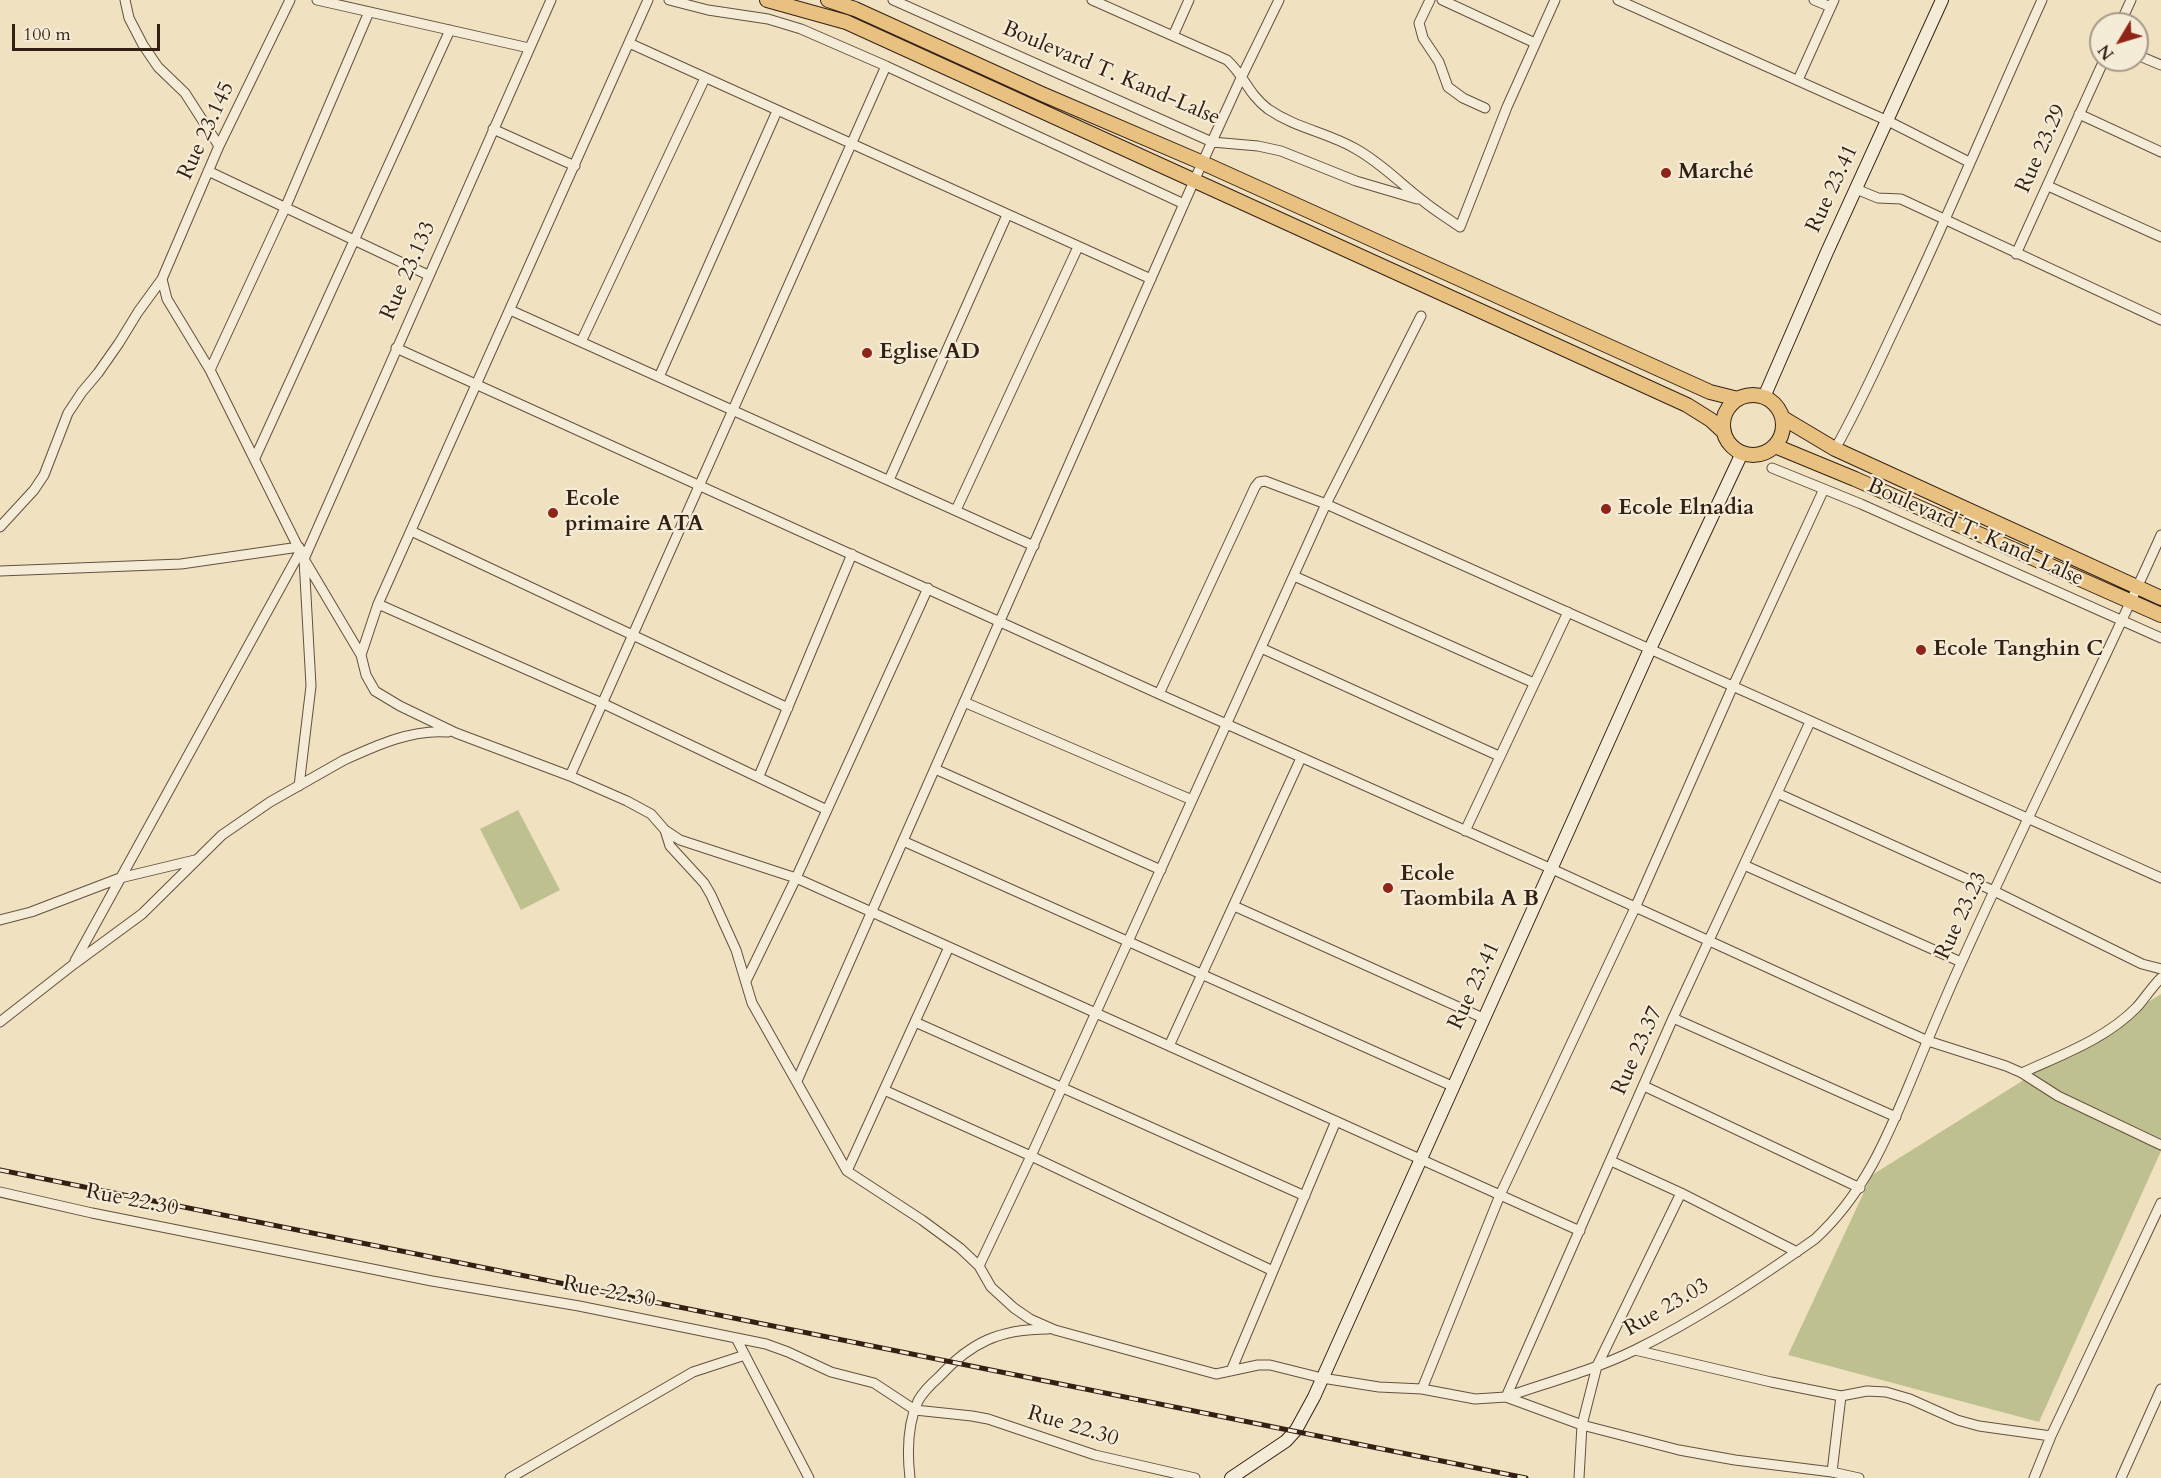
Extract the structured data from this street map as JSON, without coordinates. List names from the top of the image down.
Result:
{
  "streets": {
    "street": [
      "Boulevard T. Kand-Lalse",
      "Rue 23.145",
      "Rue 23.29",
      "Rue 23.41",
      "Rue 23.133",
      "Rue 23.23",
      "Rue 23.37",
      "Rue 22.30",
      "Rue 23.03"
    ]
  },
  "crossings": [
    ["Boulevard T. Kand-Lalse", "Rue 23.23"],
    ["Rue 23.23", "Rue 23.03"],
    ["Rue 23.37", "Rue 23.03"]
  ],
  "places": [
    "Marché",
    "Eglise AD",
    "Ecole Elnadia",
    "Ecole primaire ATA",
    "Ecole Tanghin C",
    "Ecole Taombila A B"
  ],
  "scale_bar": "100 m",
  "north": "bottom left"
}
